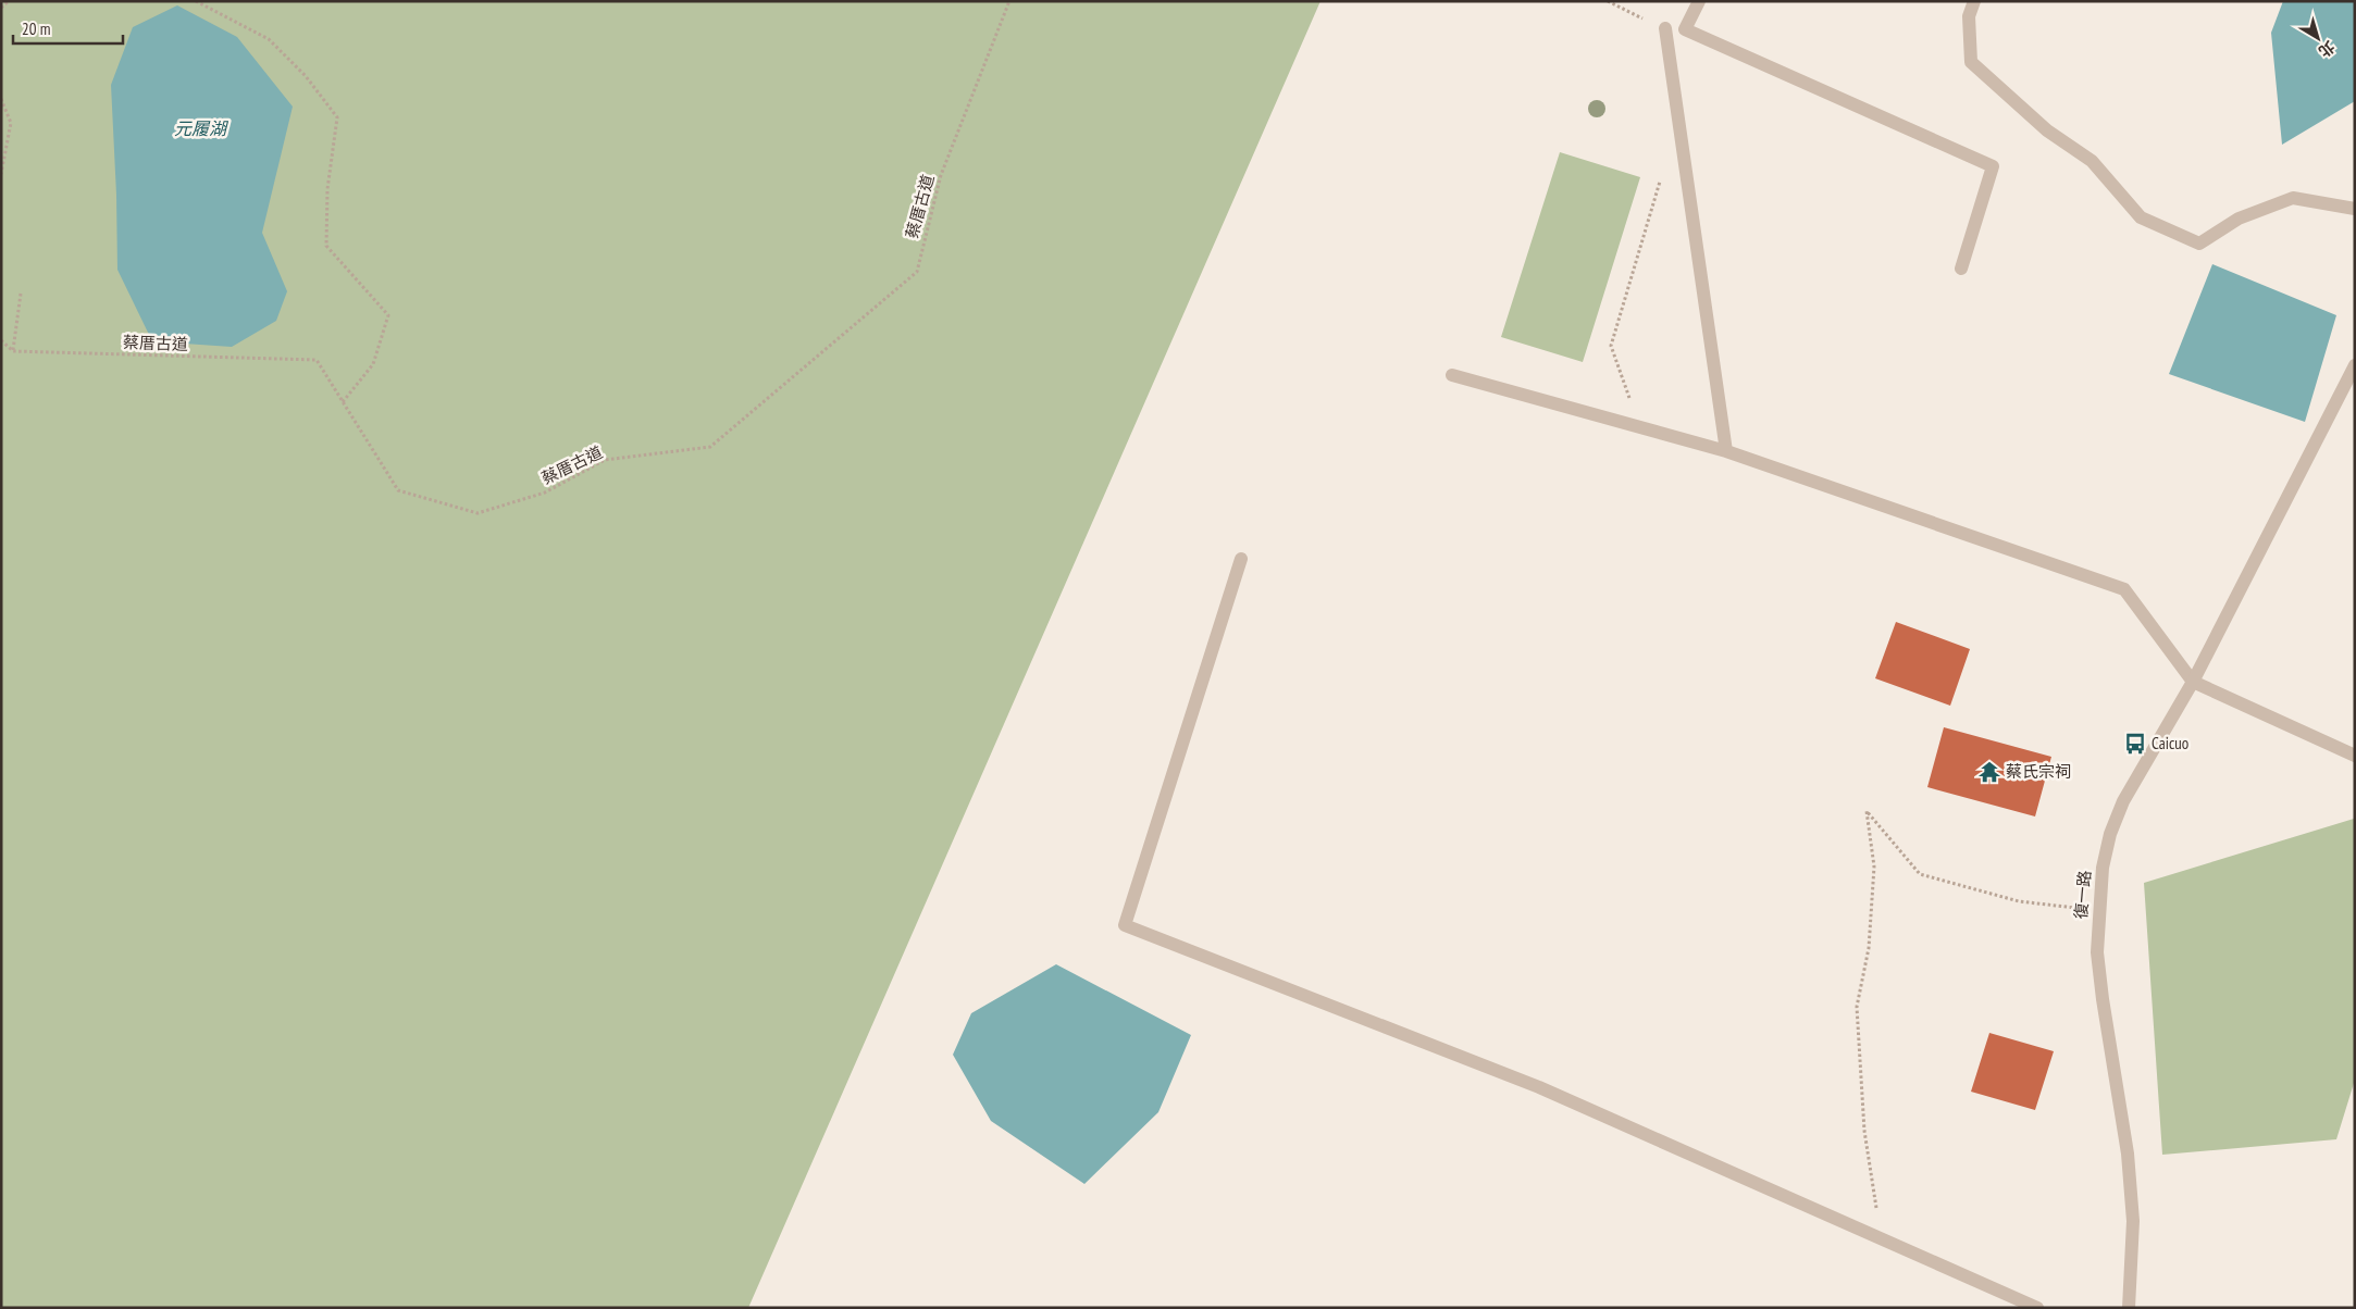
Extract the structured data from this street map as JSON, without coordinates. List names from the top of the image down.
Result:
{
  "streets": {
    "street": ["復一路"],
    "path": ["蔡厝古道"]
  },
  "water": ["元履湖"],
  "places": {
    "bus stop": ["Caicuo"],
    "temple": ["蔡氏宗祠"]
  },
  "scale_bar": "20 m",
  "north": "bottom right"
}
